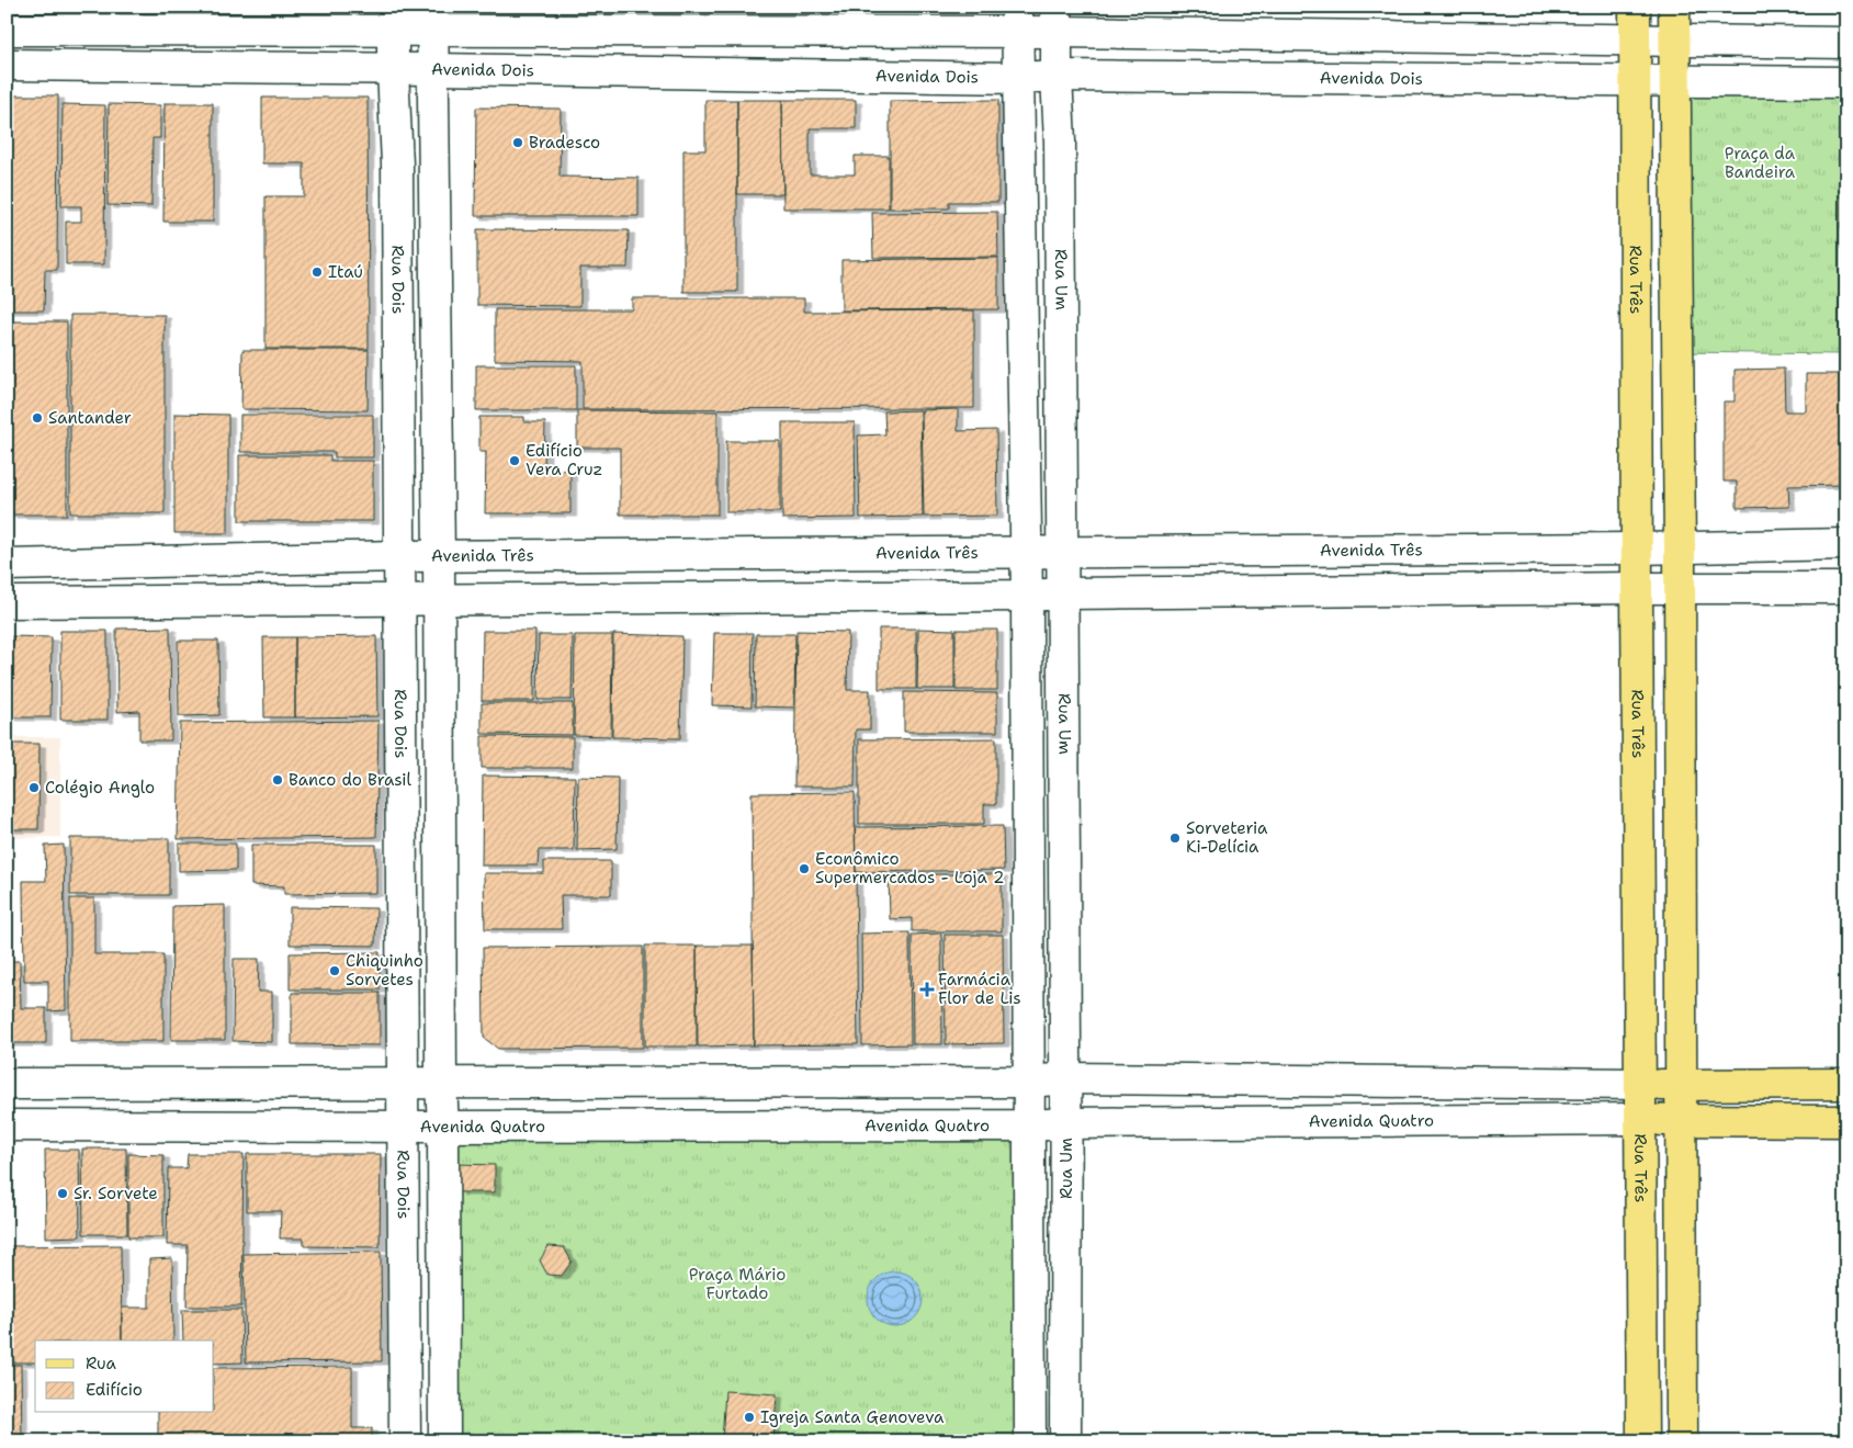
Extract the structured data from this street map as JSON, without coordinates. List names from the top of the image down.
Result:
{
  "streets": {
    "main road": ["Rua Três", "Avenida Quatro"],
    "street": [
      "Avenida Dois",
      "Rua Dois",
      "Rua Um",
      "Avenida Três"
    ]
  },
  "crossings": [
    ["Avenida Dois", "Rua Dois"],
    ["Avenida Dois", "Rua Um"],
    ["Avenida Dois", "Rua Três"],
    ["Rua Dois", "Avenida Três"],
    ["Rua Dois", "Avenida Quatro"],
    ["Rua Um", "Avenida Três"],
    ["Rua Um", "Avenida Quatro"],
    ["Rua Três", "Avenida Três"],
    ["Rua Três", "Avenida Quatro"]
  ],
  "parks": ["Praça da Bandeira", "Praça Mário Furtado"],
  "places": {
    "other": [
      "Bradesco",
      "Itaú",
      "Santander",
      "Edifício Vera Cruz",
      "Banco do Brasil",
      "Colégio Anglo",
      "Sorveteria Ki-Delícia",
      "Econômico Supermercados - Loja 2",
      "Chiquinho Sorvetes",
      "Sr. Sorvete",
      "Igreja Santa Genoveva"
    ],
    "health": ["Farmácia Flor de Lis"]
  },
  "legend": ["Rua", "Edifício"]
}
